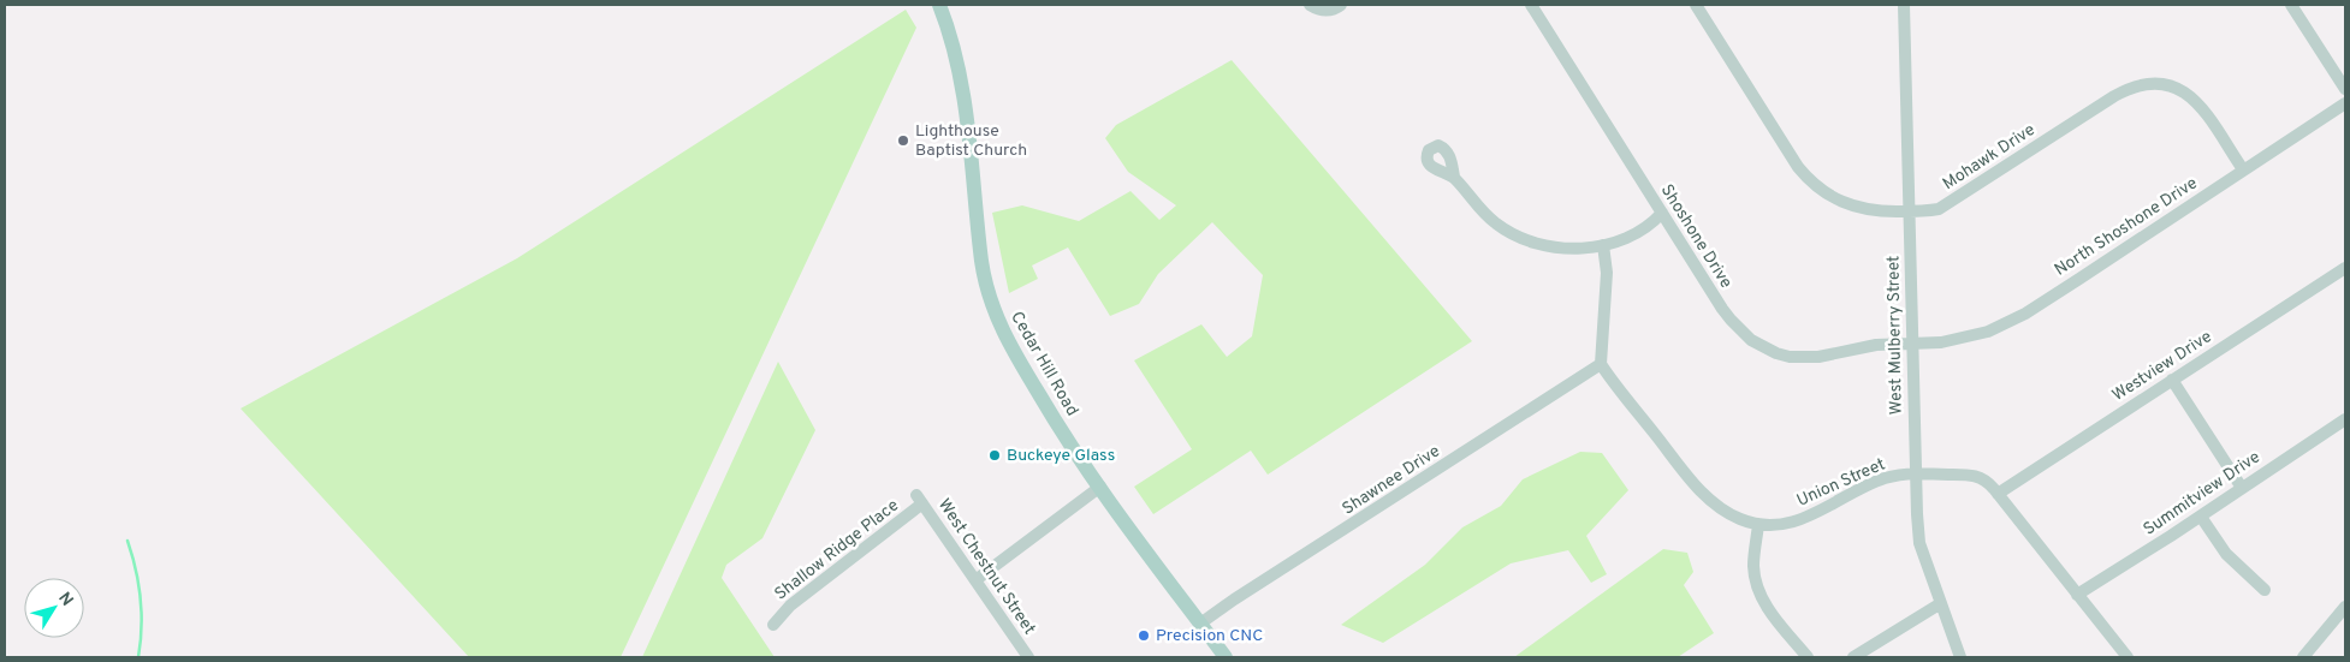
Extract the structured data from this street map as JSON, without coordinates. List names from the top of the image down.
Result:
{
  "streets": {
    "main road": ["Cedar Hill Road"],
    "street": [
      "Mohawk Drive",
      "North Shoshone Drive",
      "Shoshone Drive",
      "West Mulberry Street",
      "Westview Drive",
      "Shawnee Drive",
      "Union Street",
      "Summitview Drive",
      "Shallow Ridge Place",
      "West Chestnut Street"
    ]
  },
  "crossings": [
    ["Mohawk Drive", "North Shoshone Drive"],
    ["Mohawk Drive", "West Mulberry Street"],
    ["North Shoshone Drive", "Shoshone Drive"],
    ["North Shoshone Drive", "West Mulberry Street"],
    ["Shoshone Drive", "West Mulberry Street"],
    ["West Mulberry Street", "Union Street"],
    ["Cedar Hill Road", "Shawnee Drive"],
    ["Westview Drive", "Union Street"],
    ["Shawnee Drive", "Union Street"],
    ["Union Street", "Summitview Drive"],
    ["Shallow Ridge Place", "West Chestnut Street"]
  ],
  "places": ["Lighthouse Baptist Church", "Buckeye Glass", "Precision CNC"],
  "north": "top right"
}
